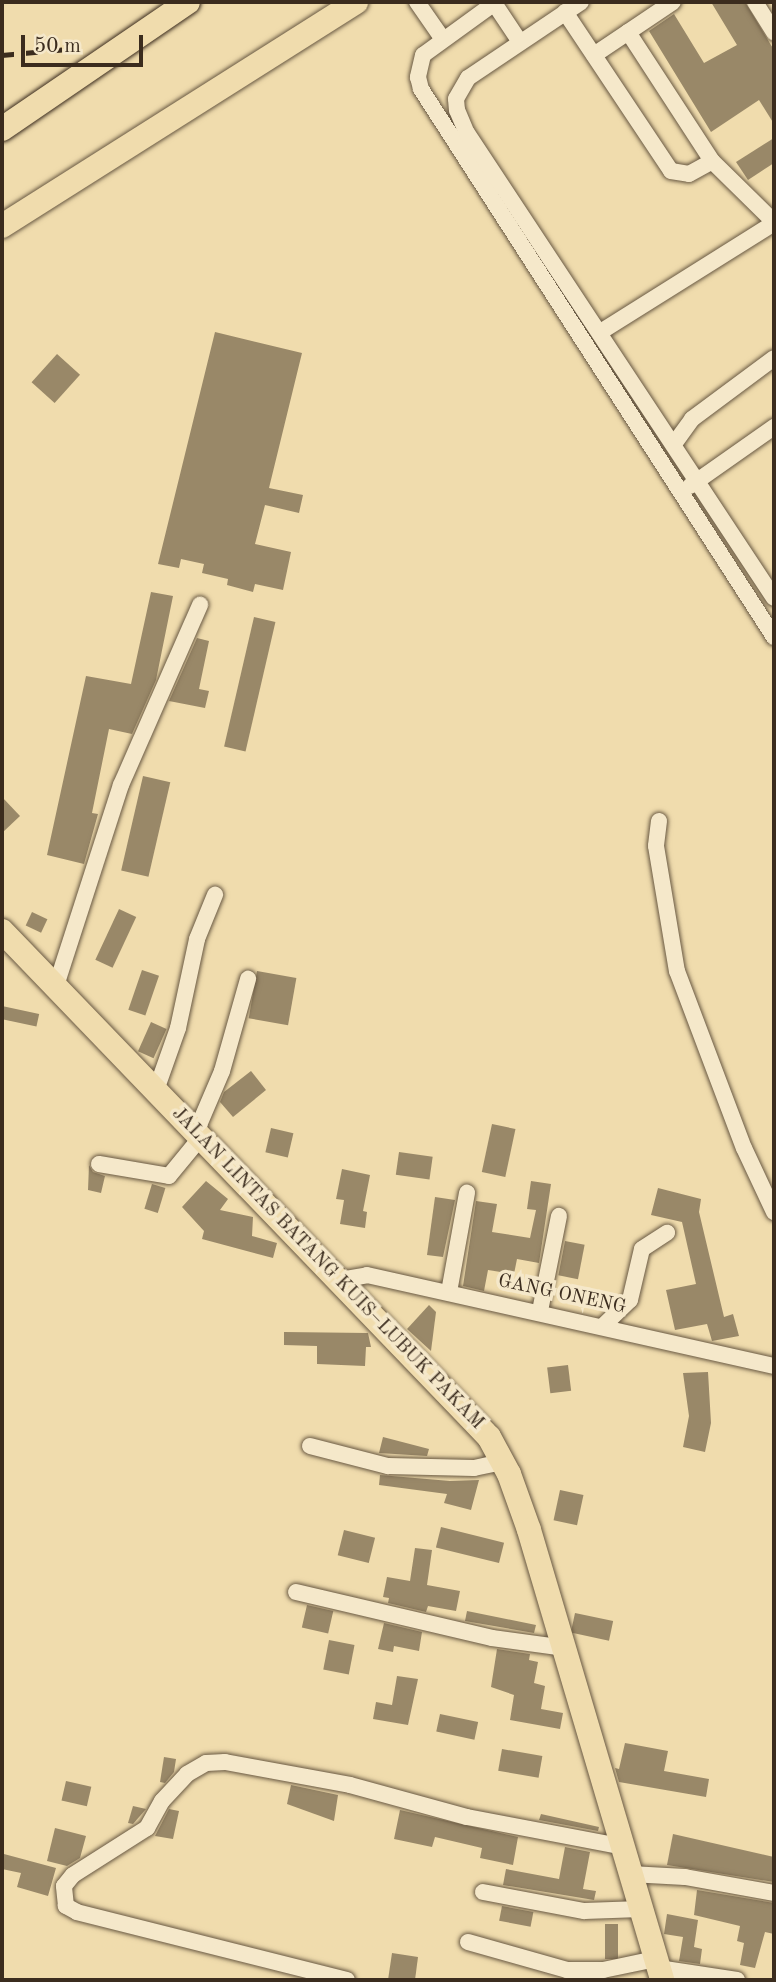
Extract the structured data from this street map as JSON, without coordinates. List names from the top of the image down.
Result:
{
  "streets": {
    "highway": ["JALAN LINTAS BATANG KUIS–LUBUK PAKAM"],
    "street": ["GANG ONENG"]
  },
  "crossings": [
    ["JALAN LINTAS BATANG KUIS–LUBUK PAKAM", "GANG ONENG"]
  ],
  "scale_bar": "50 m"
}
